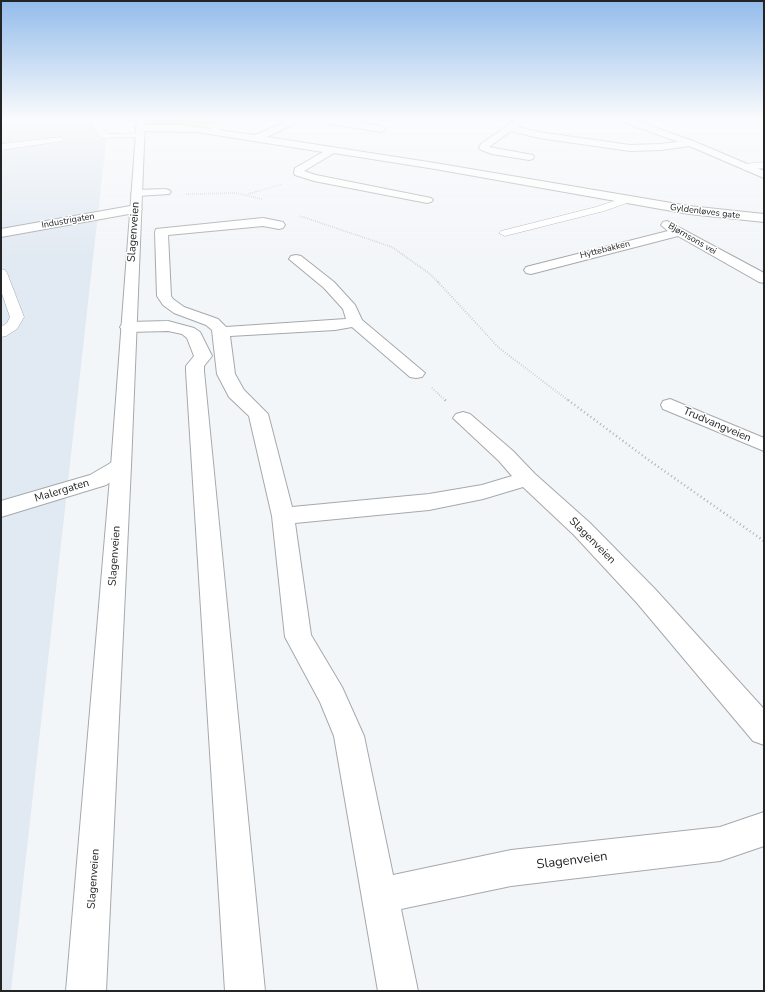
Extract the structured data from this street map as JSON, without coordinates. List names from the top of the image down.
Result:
{
  "streets": {
    "street": [
      "Gyldenløves gate",
      "Industrigaten",
      "Slagenveien",
      "Bjørnsons vei",
      "Hyttebakken",
      "Trudvangveien",
      "Malergaten"
    ]
  },
  "crossings": [
    ["Gyldenløves gate", "Bjørnsons vei"],
    ["Industrigaten", "Slagenveien"],
    ["Slagenveien", "Malergaten"],
    ["Bjørnsons vei", "Hyttebakken"]
  ]
}
